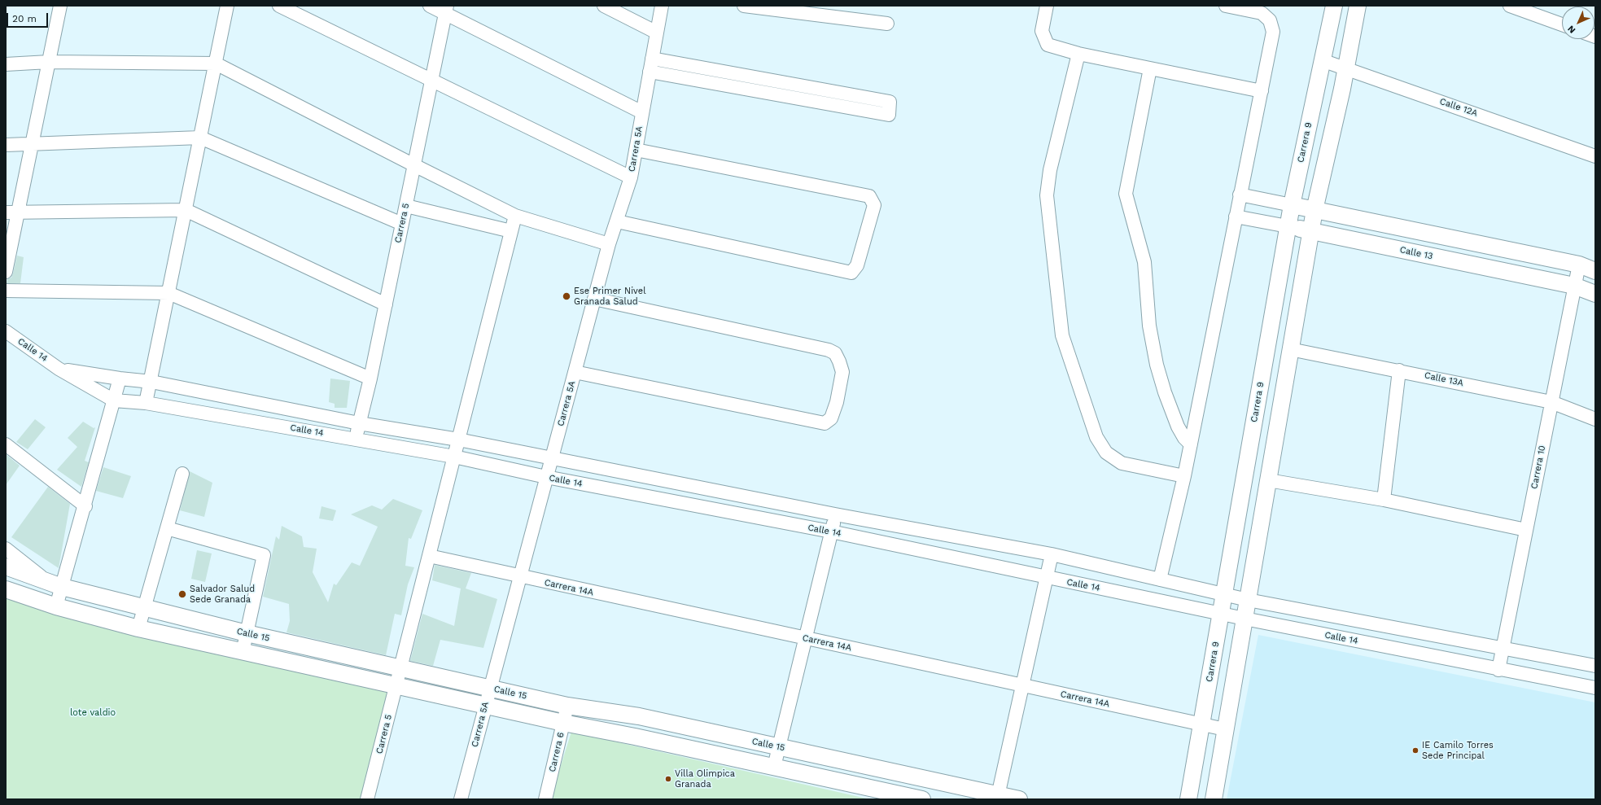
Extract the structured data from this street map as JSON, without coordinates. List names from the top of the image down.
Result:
{
  "streets": {
    "street": [
      "Calle 12A",
      "Carrera 9",
      "Carrera 5A",
      "Carrera 5",
      "Calle 13",
      "Calle 14",
      "Calle 13A",
      "Carrera 10",
      "Carrera 14A",
      "Calle 15",
      "Carrera 6"
    ]
  },
  "crossings": [
    ["Calle 12A", "Carrera 9"],
    ["Carrera 9", "Calle 13"],
    ["Carrera 9", "Calle 14"],
    ["Carrera 9", "Carrera 14A"],
    ["Carrera 5A", "Calle 14"],
    ["Carrera 5A", "Carrera 14A"],
    ["Carrera 5A", "Calle 15"],
    ["Carrera 5", "Calle 14"],
    ["Carrera 5", "Carrera 14A"],
    ["Carrera 5", "Calle 15"],
    ["Calle 13", "Carrera 10"],
    ["Calle 14", "Carrera 10"],
    ["Calle 13A", "Carrera 10"],
    ["Calle 15", "Carrera 6"]
  ],
  "parks": ["lote valdio"],
  "places": [
    "Ese Primer Nivel Granada Salud",
    "Salvador Salud Sede Granada",
    "IE Camilo Torres Sede Principal",
    "Villa Olimpica Granada"
  ],
  "scale_bar": "20 m",
  "north": "bottom left"
}
